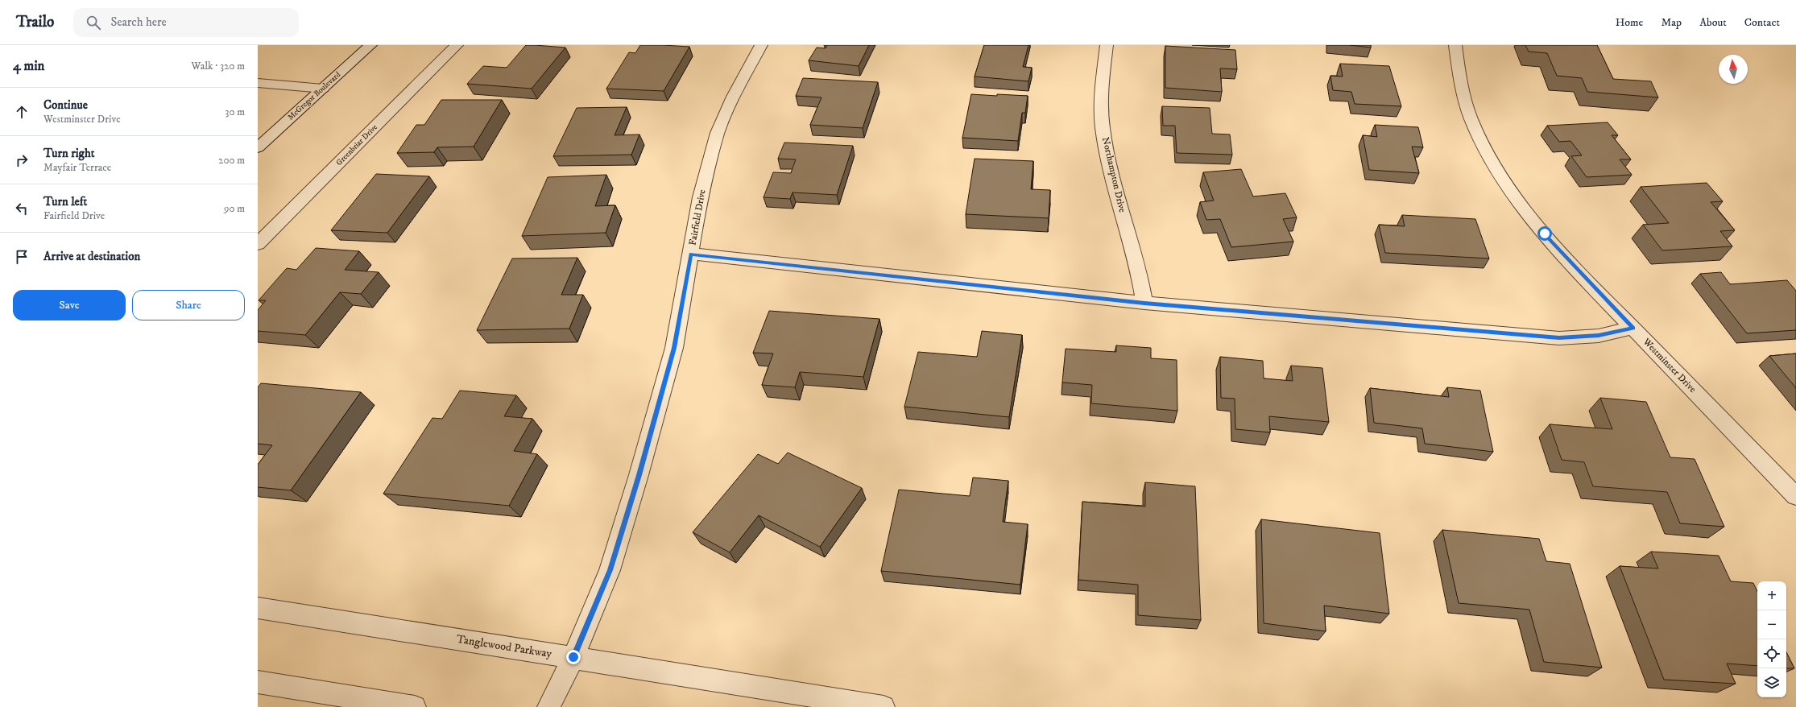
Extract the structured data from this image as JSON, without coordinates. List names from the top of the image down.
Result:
{
  "streets": {
    "street": [
      "McGregor Boulevard",
      "Greenbriar Drive",
      "Northampton Drive",
      "Fairfield Drive",
      "Westminster Drive",
      "Tanglewood Parkway"
    ]
  },
  "crossings": [
    ["Fairfield Drive", "Tanglewood Parkway"]
  ],
  "north": "top",
  "page": {
    "header": "Trailo",
    "search": "Search here",
    "nav": [
      "Home",
      "Map",
      "About",
      "Contact"
    ],
    "heading": ["4 min", "Walk · 320 m"],
    "list": [
      ["Continue", "Westminster Drive", "30 m"],
      ["Turn right", "Mayfair Terrace", "200 m"],
      ["Turn left", "Fairfield Drive", "90 m"],
      "Arrive at destination"
    ],
    "buttons": ["Save", "Share"],
    "map_buttons": ["+", "−"]
  }
}
